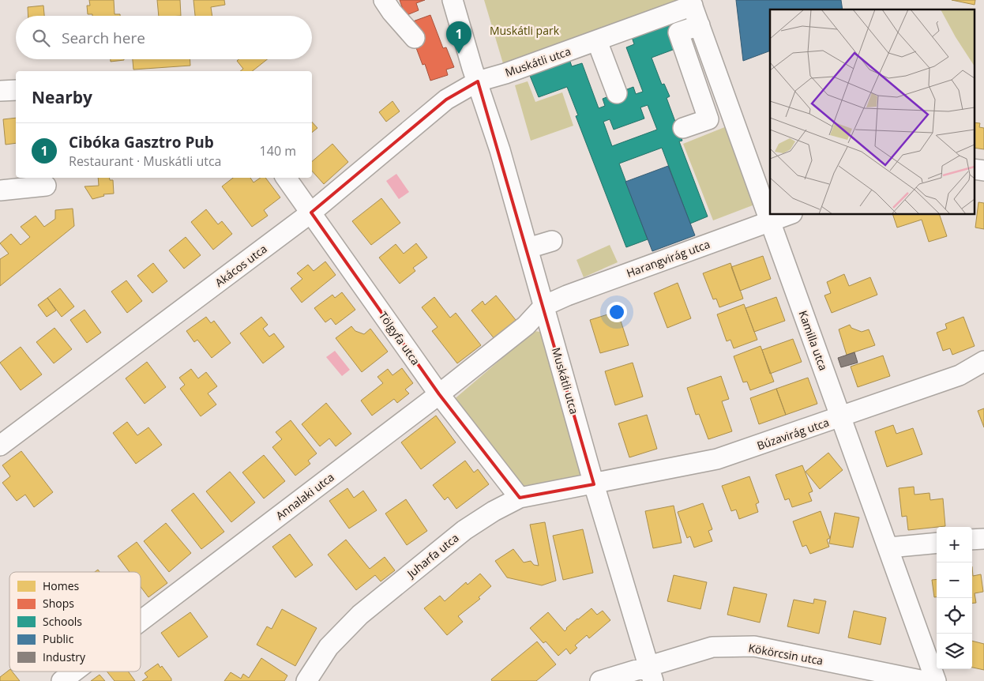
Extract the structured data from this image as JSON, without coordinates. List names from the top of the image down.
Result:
{
  "streets": {
    "street": [
      "Muskátli utca",
      "Harangvirág utca",
      "Akácos utca",
      "Tölgyfa utca",
      "Kamilla utca",
      "Búzavirág utca",
      "Annalaki utca",
      "Juharfa utca",
      "Kökörcsin utca"
    ]
  },
  "crossings": [
    ["Muskátli utca", "Harangvirág utca"],
    ["Muskátli utca", "Akácos utca"],
    ["Muskátli utca", "Kamilla utca"],
    ["Muskátli utca", "Búzavirág utca"],
    ["Muskátli utca", "Annalaki utca"],
    ["Muskátli utca", "Juharfa utca"],
    ["Muskátli utca", "Kökörcsin utca"],
    ["Harangvirág utca", "Kamilla utca"],
    ["Harangvirág utca", "Annalaki utca"],
    ["Akácos utca", "Tölgyfa utca"],
    ["Tölgyfa utca", "Annalaki utca"],
    ["Tölgyfa utca", "Juharfa utca"],
    ["Kamilla utca", "Búzavirág utca"],
    ["Búzavirág utca", "Juharfa utca"]
  ],
  "parks": ["Muskátli park"],
  "legend": [
    "Homes",
    "Shops",
    "Schools",
    "Public",
    "Industry"
  ],
  "page": {
    "search": "Search here",
    "pins": "1",
    "heading": "Nearby",
    "list": [
      {
        "mark": "1",
        "name": "Cibóka Gasztro Pub",
        "note": "Restaurant · Muskátli utca",
        "value": "140 m"
      }
    ],
    "map_buttons": ["+", "−"]
  }
}
